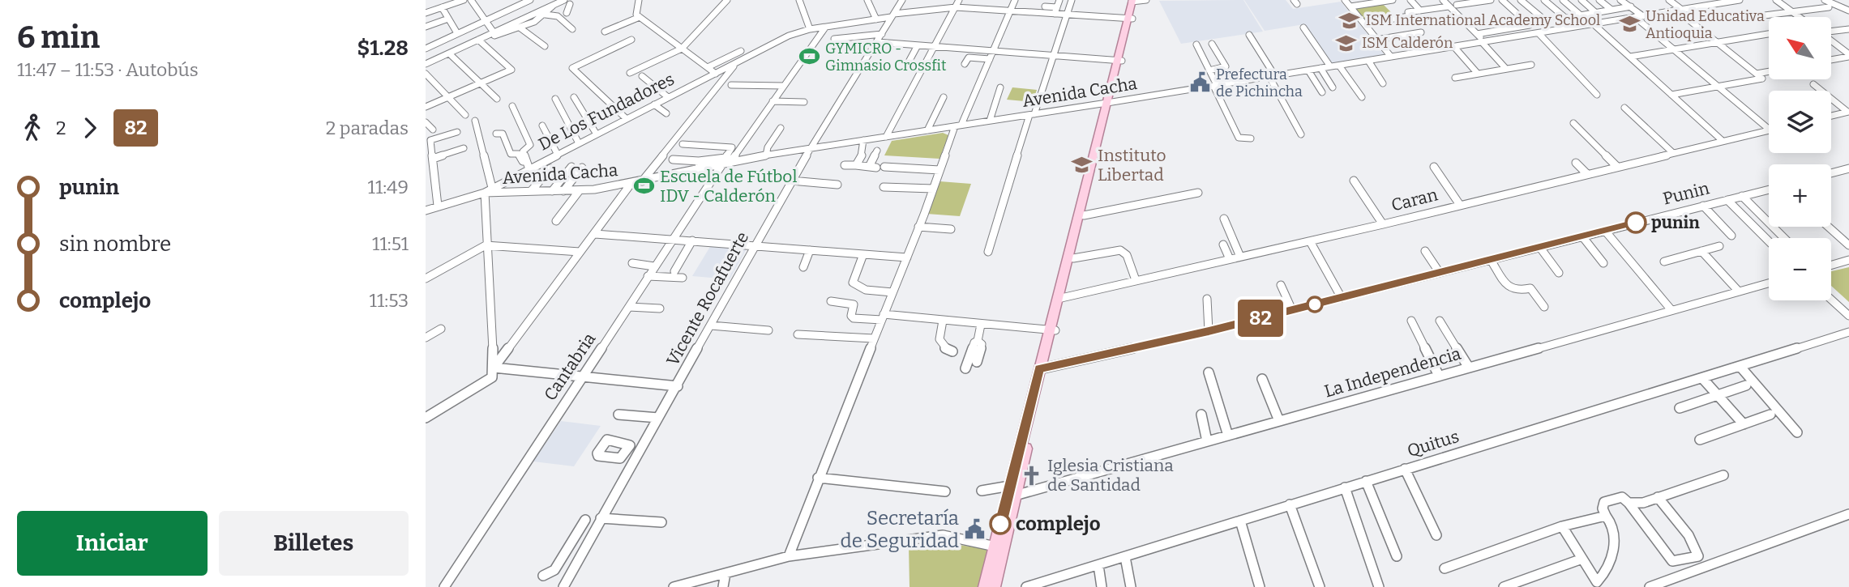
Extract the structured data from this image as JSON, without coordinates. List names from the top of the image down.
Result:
{
  "streets": {
    "street": [
      "Avenida Cacha",
      "De Los Fundadores",
      "Punin",
      "Caran",
      "Vicente Rocafuerte",
      "Cantabria",
      "La Independencia",
      "Quitus"
    ]
  },
  "crossings": [
    ["Avenida Cacha", "De Los Fundadores"],
    ["Avenida Cacha", "Vicente Rocafuerte"],
    ["Avenida Cacha", "Cantabria"]
  ],
  "places": {
    "school or university": [
      "ISM International Academy School",
      "Unidad Educativa Antioquia",
      "ISM Calderón",
      "Instituto Libertad"
    ],
    "sports": ["GYMICRO - Gimnasio Crossfit", "Escuela de Fútbol IDV - Calderón"],
    "public building": ["Prefectura de Pichincha", "Secretaría de Seguridad"],
    "other": ["punin", "complejo"],
    "church": ["Iglesia Cristiana de Santidad"]
  },
  "lines": ["bus line 82"],
  "north": "top left",
  "page": {
    "heading": ["6 min", "11:47 – 11:53 · Autobús", "$1.28"],
    "on_map": "82",
    "map_buttons": ["+", "−"],
    "legs": ["2", "82", "2 paradas"],
    "list": [
      {
        "name": "punin",
        "value": "11:49"
      },
      {
        "name": "sin nombre",
        "value": "11:51"
      },
      {
        "name": "complejo",
        "value": "11:53"
      }
    ],
    "buttons": ["Iniciar", "Billetes"]
  }
}
